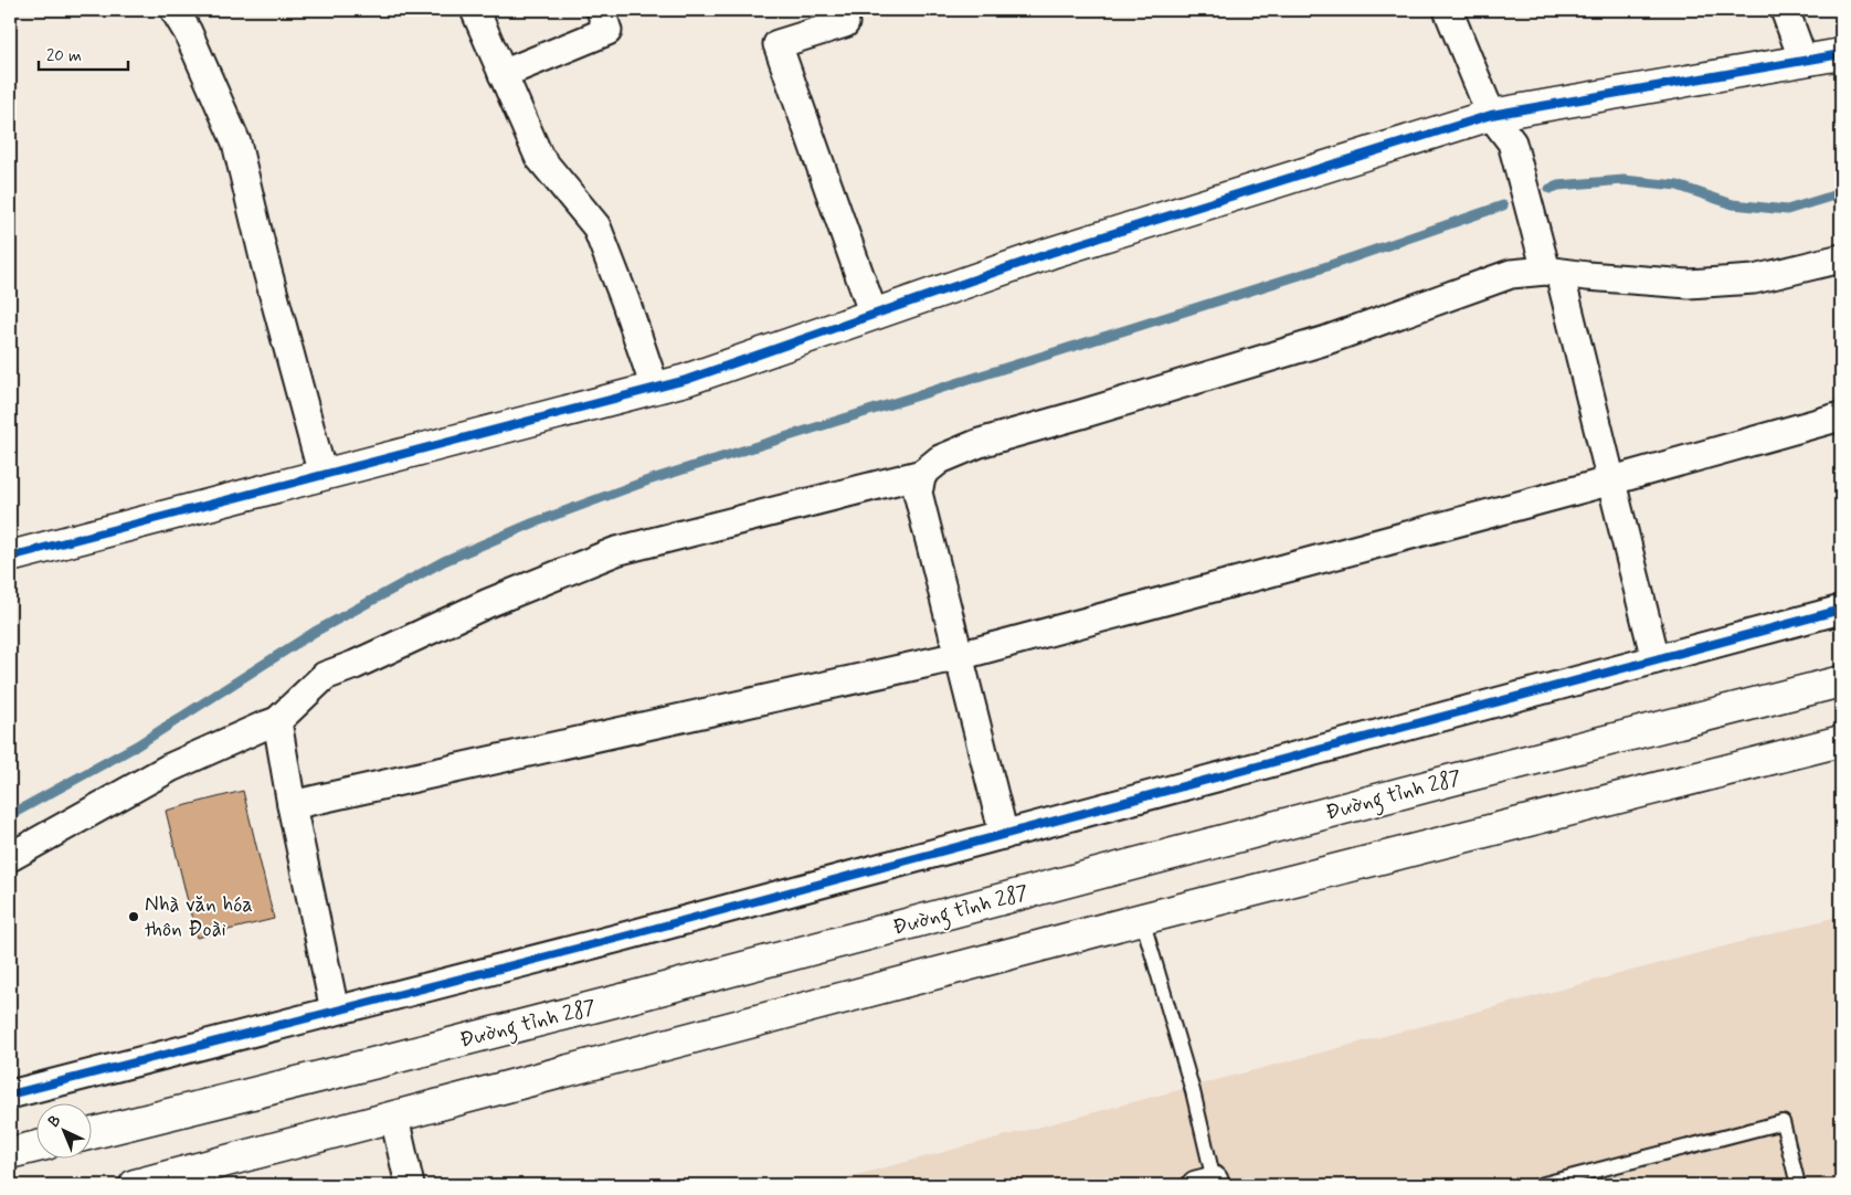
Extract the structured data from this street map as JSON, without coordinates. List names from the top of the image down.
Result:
{
  "streets": {
    "main road": ["Đường tỉnh 287"]
  },
  "places": ["Nhà văn hóa thôn Đoài"],
  "scale_bar": "20 m",
  "north": "top left"
}
